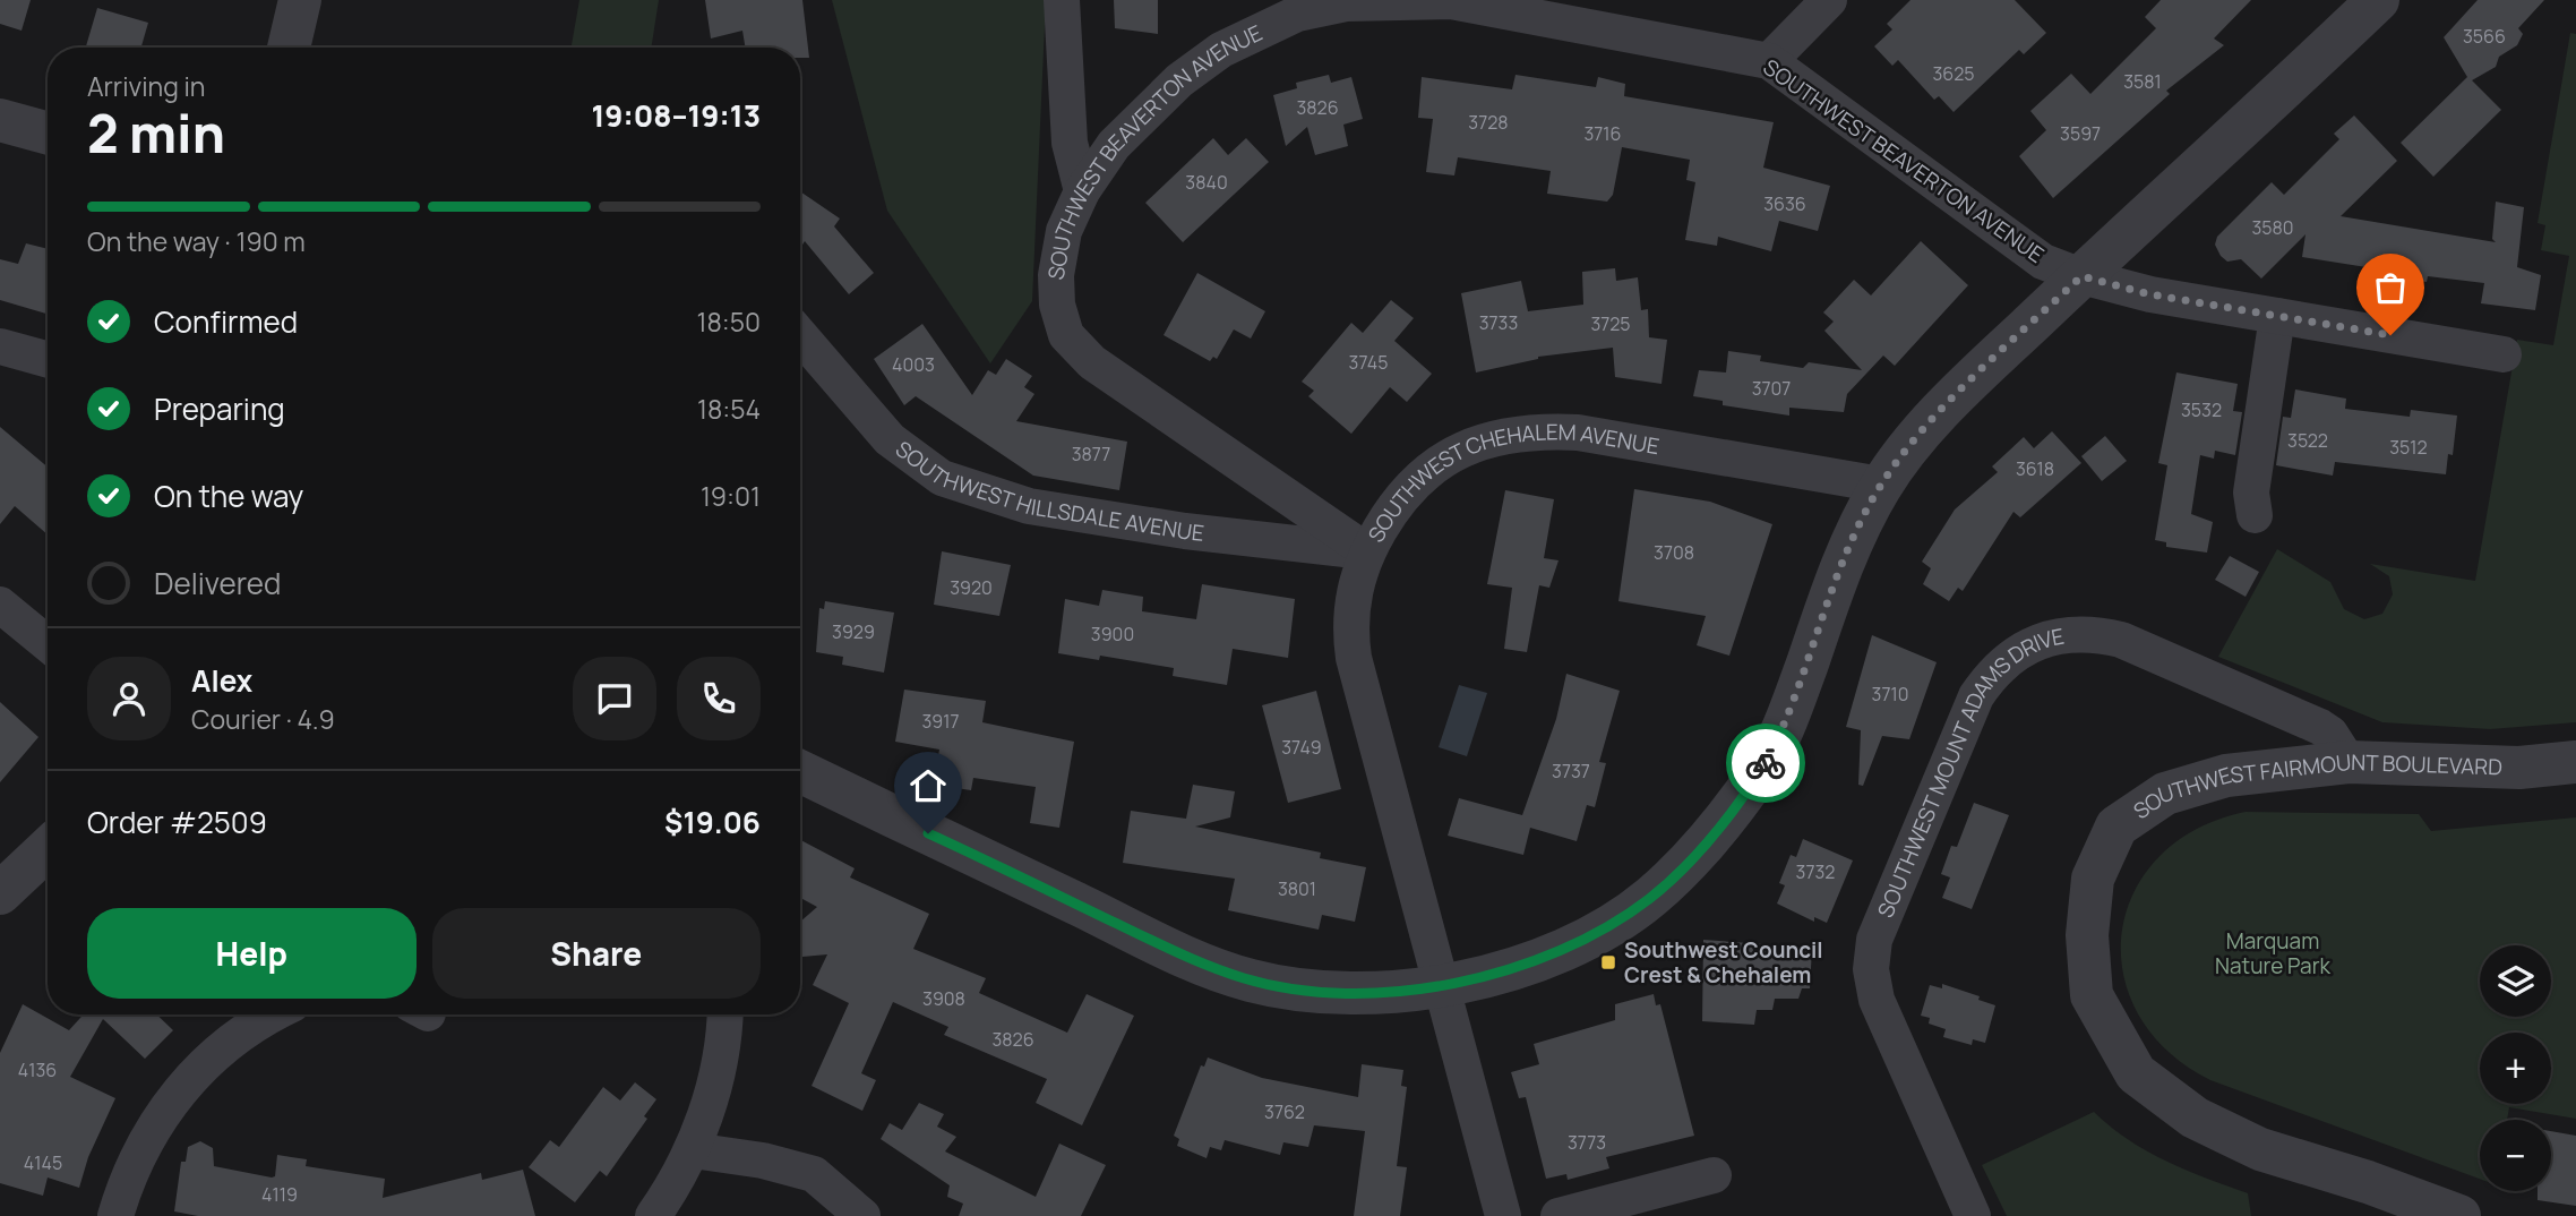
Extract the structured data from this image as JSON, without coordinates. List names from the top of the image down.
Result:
{
  "streets": {
    "street": [
      "SOUTHWEST BEAVERTON AVENUE",
      "SOUTHWEST HILLSDALE AVENUE",
      "SOUTHWEST CHEHALEM AVENUE",
      "SOUTHWEST MOUNT ADAMS DRIVE",
      "SOUTHWEST FAIRMOUNT BOULEVARD"
    ]
  },
  "crossings": [
    ["SOUTHWEST BEAVERTON AVENUE", "SOUTHWEST HILLSDALE AVENUE"],
    ["SOUTHWEST BEAVERTON AVENUE", "SOUTHWEST CHEHALEM AVENUE"],
    ["SOUTHWEST HILLSDALE AVENUE", "SOUTHWEST CHEHALEM AVENUE"],
    ["SOUTHWEST MOUNT ADAMS DRIVE", "SOUTHWEST FAIRMOUNT BOULEVARD"]
  ],
  "parks": ["Marquam Nature Park"],
  "places": {
    "transit": ["Southwest Council Crest & Chehalem"]
  },
  "house_numbers": [
    "3566",
    "3625",
    "3581",
    "3826",
    "3728",
    "3716",
    "3597",
    "3840",
    "3636",
    "3580",
    "3733",
    "3725",
    "3745",
    "4003",
    "3707",
    "3532",
    "3522",
    "3512",
    "3877",
    "3618",
    "3708",
    "3920",
    "3929",
    "3900",
    "3710",
    "3917",
    "3749",
    "3737",
    "3732",
    "3801",
    "3908",
    "3826",
    "4136",
    "3762",
    "3773",
    "4145",
    "4119"
  ],
  "page": {
    "heading": ["2 min", "Arriving in", "19:08–19:13"],
    "panel": [
      "Alex",
      "Courier · 4.9",
      "Order #2509",
      "$19.06"
    ],
    "bar": "On the way · 190 m",
    "list": [
      ["Confirmed", "18:50"],
      ["Preparing", "18:54"],
      ["On the way", "19:01"],
      "Delivered"
    ],
    "buttons": ["Help", "Share"],
    "map_buttons": ["+", "−"]
  }
}
